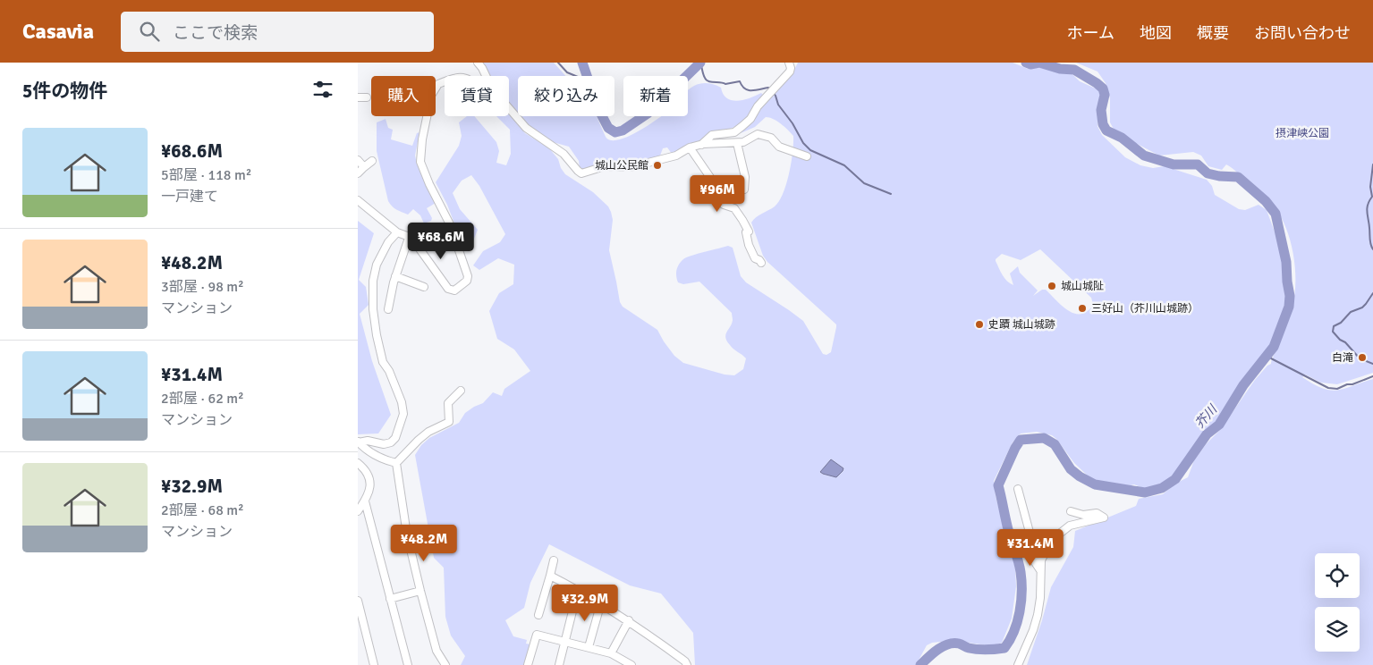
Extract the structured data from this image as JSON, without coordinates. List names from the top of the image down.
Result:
{
  "water": ["芥川"],
  "parks": ["摂津峡公園"],
  "places": [
    "城山公民館",
    "城山城阯",
    "三好山（芥川山城跡）",
    "史蹟 城山城跡",
    "白滝"
  ],
  "page": {
    "header": "Casavia",
    "search": "ここで検索",
    "nav": [
      "ホーム",
      "地図",
      "概要",
      "お問い合わせ"
    ],
    "heading": "5件の物件",
    "chip": [
      "購入",
      "賃貸",
      "絞り込み",
      "新着"
    ],
    "list": [
      {
        "name": "¥68.6M",
        "note": "5部屋 · 118 m² · 一戸建て"
      },
      {
        "name": "¥48.2M",
        "note": "3部屋 · 98 m² · マンション"
      },
      {
        "name": "¥31.4M",
        "note": "2部屋 · 62 m² · マンション"
      },
      {
        "name": "¥32.9M",
        "note": "2部屋 · 68 m² · マンション"
      }
    ],
    "price": [
      "¥96M",
      "¥68.6M",
      "¥48.2M",
      "¥31.4M",
      "¥32.9M"
    ]
  }
}
